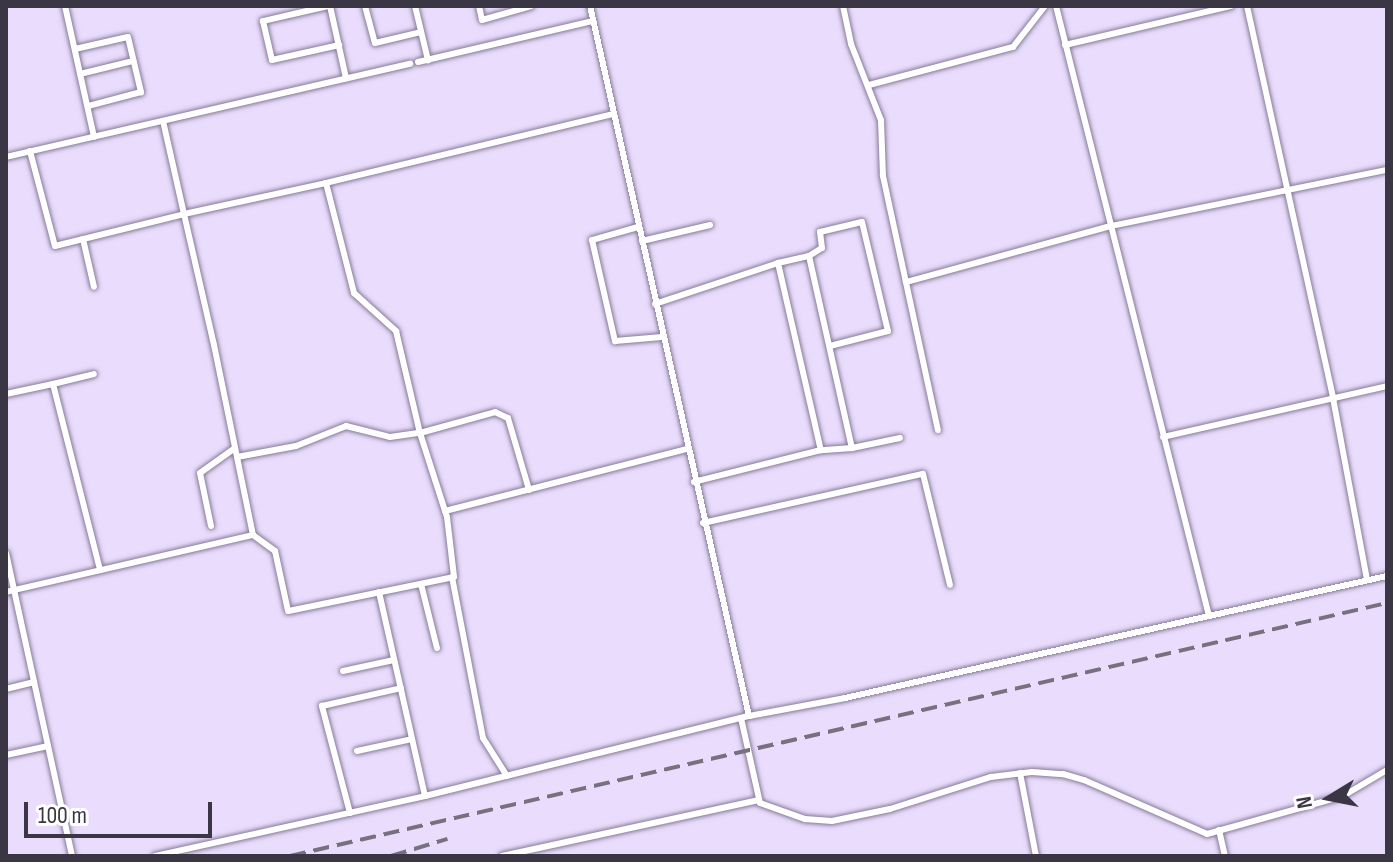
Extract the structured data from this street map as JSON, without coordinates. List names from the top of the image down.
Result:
{
  "scale_bar": "100 m",
  "north": "left"
}
